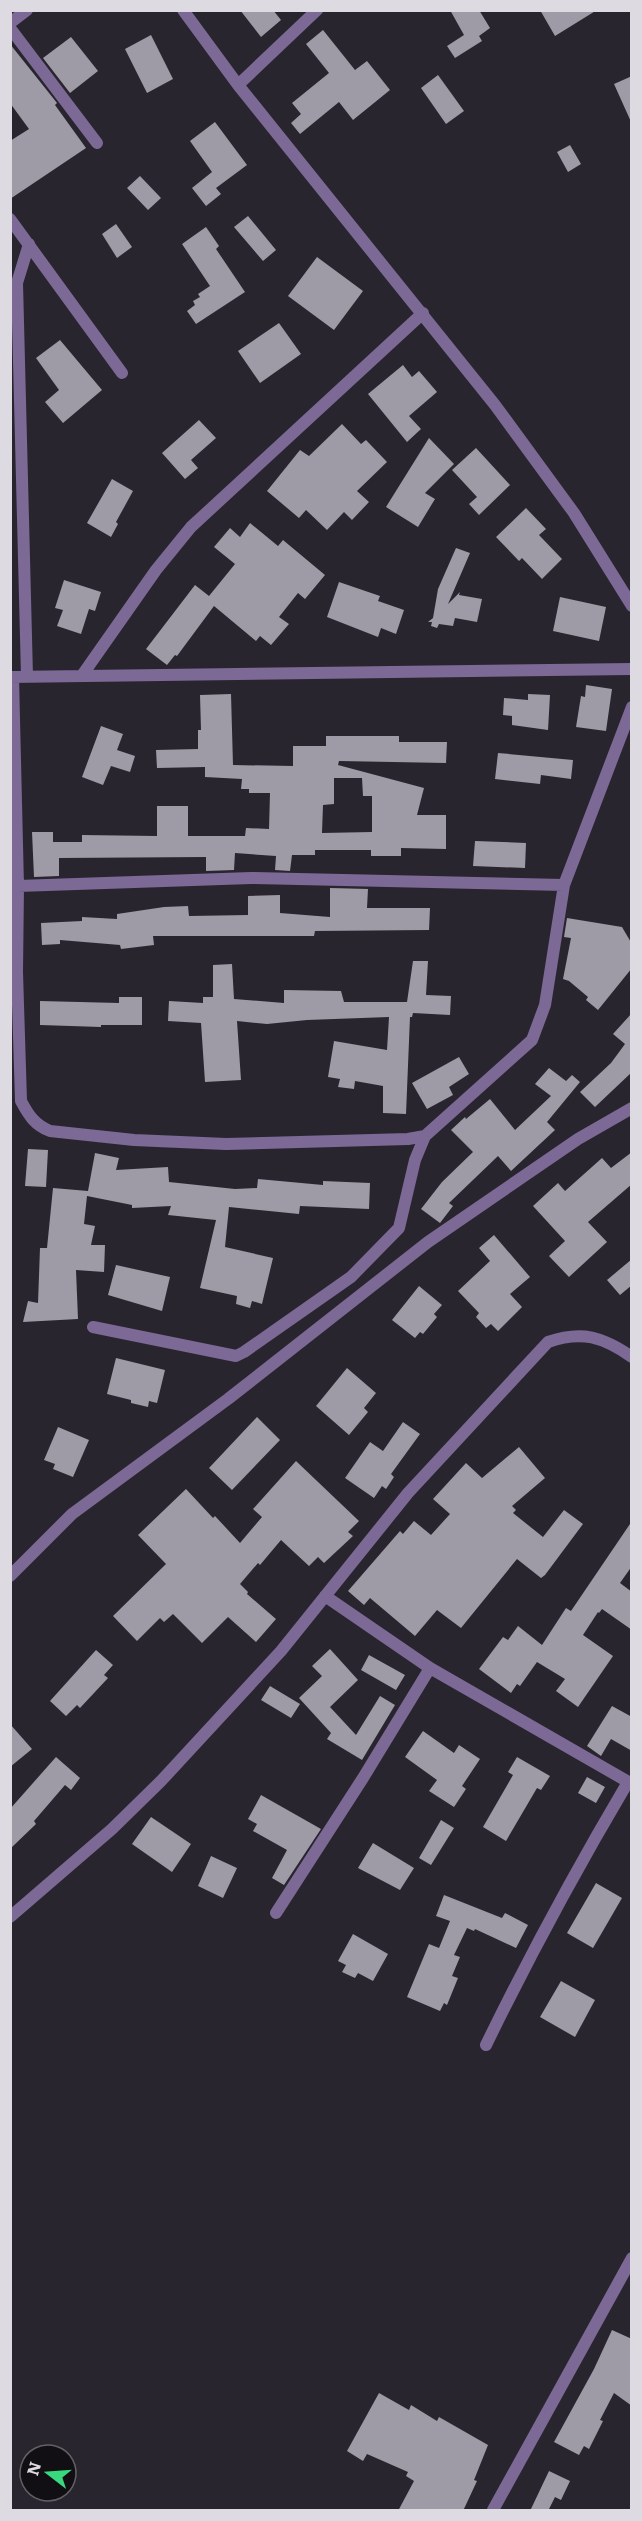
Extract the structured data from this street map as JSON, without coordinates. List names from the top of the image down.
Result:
{
  "north": "left"
}
